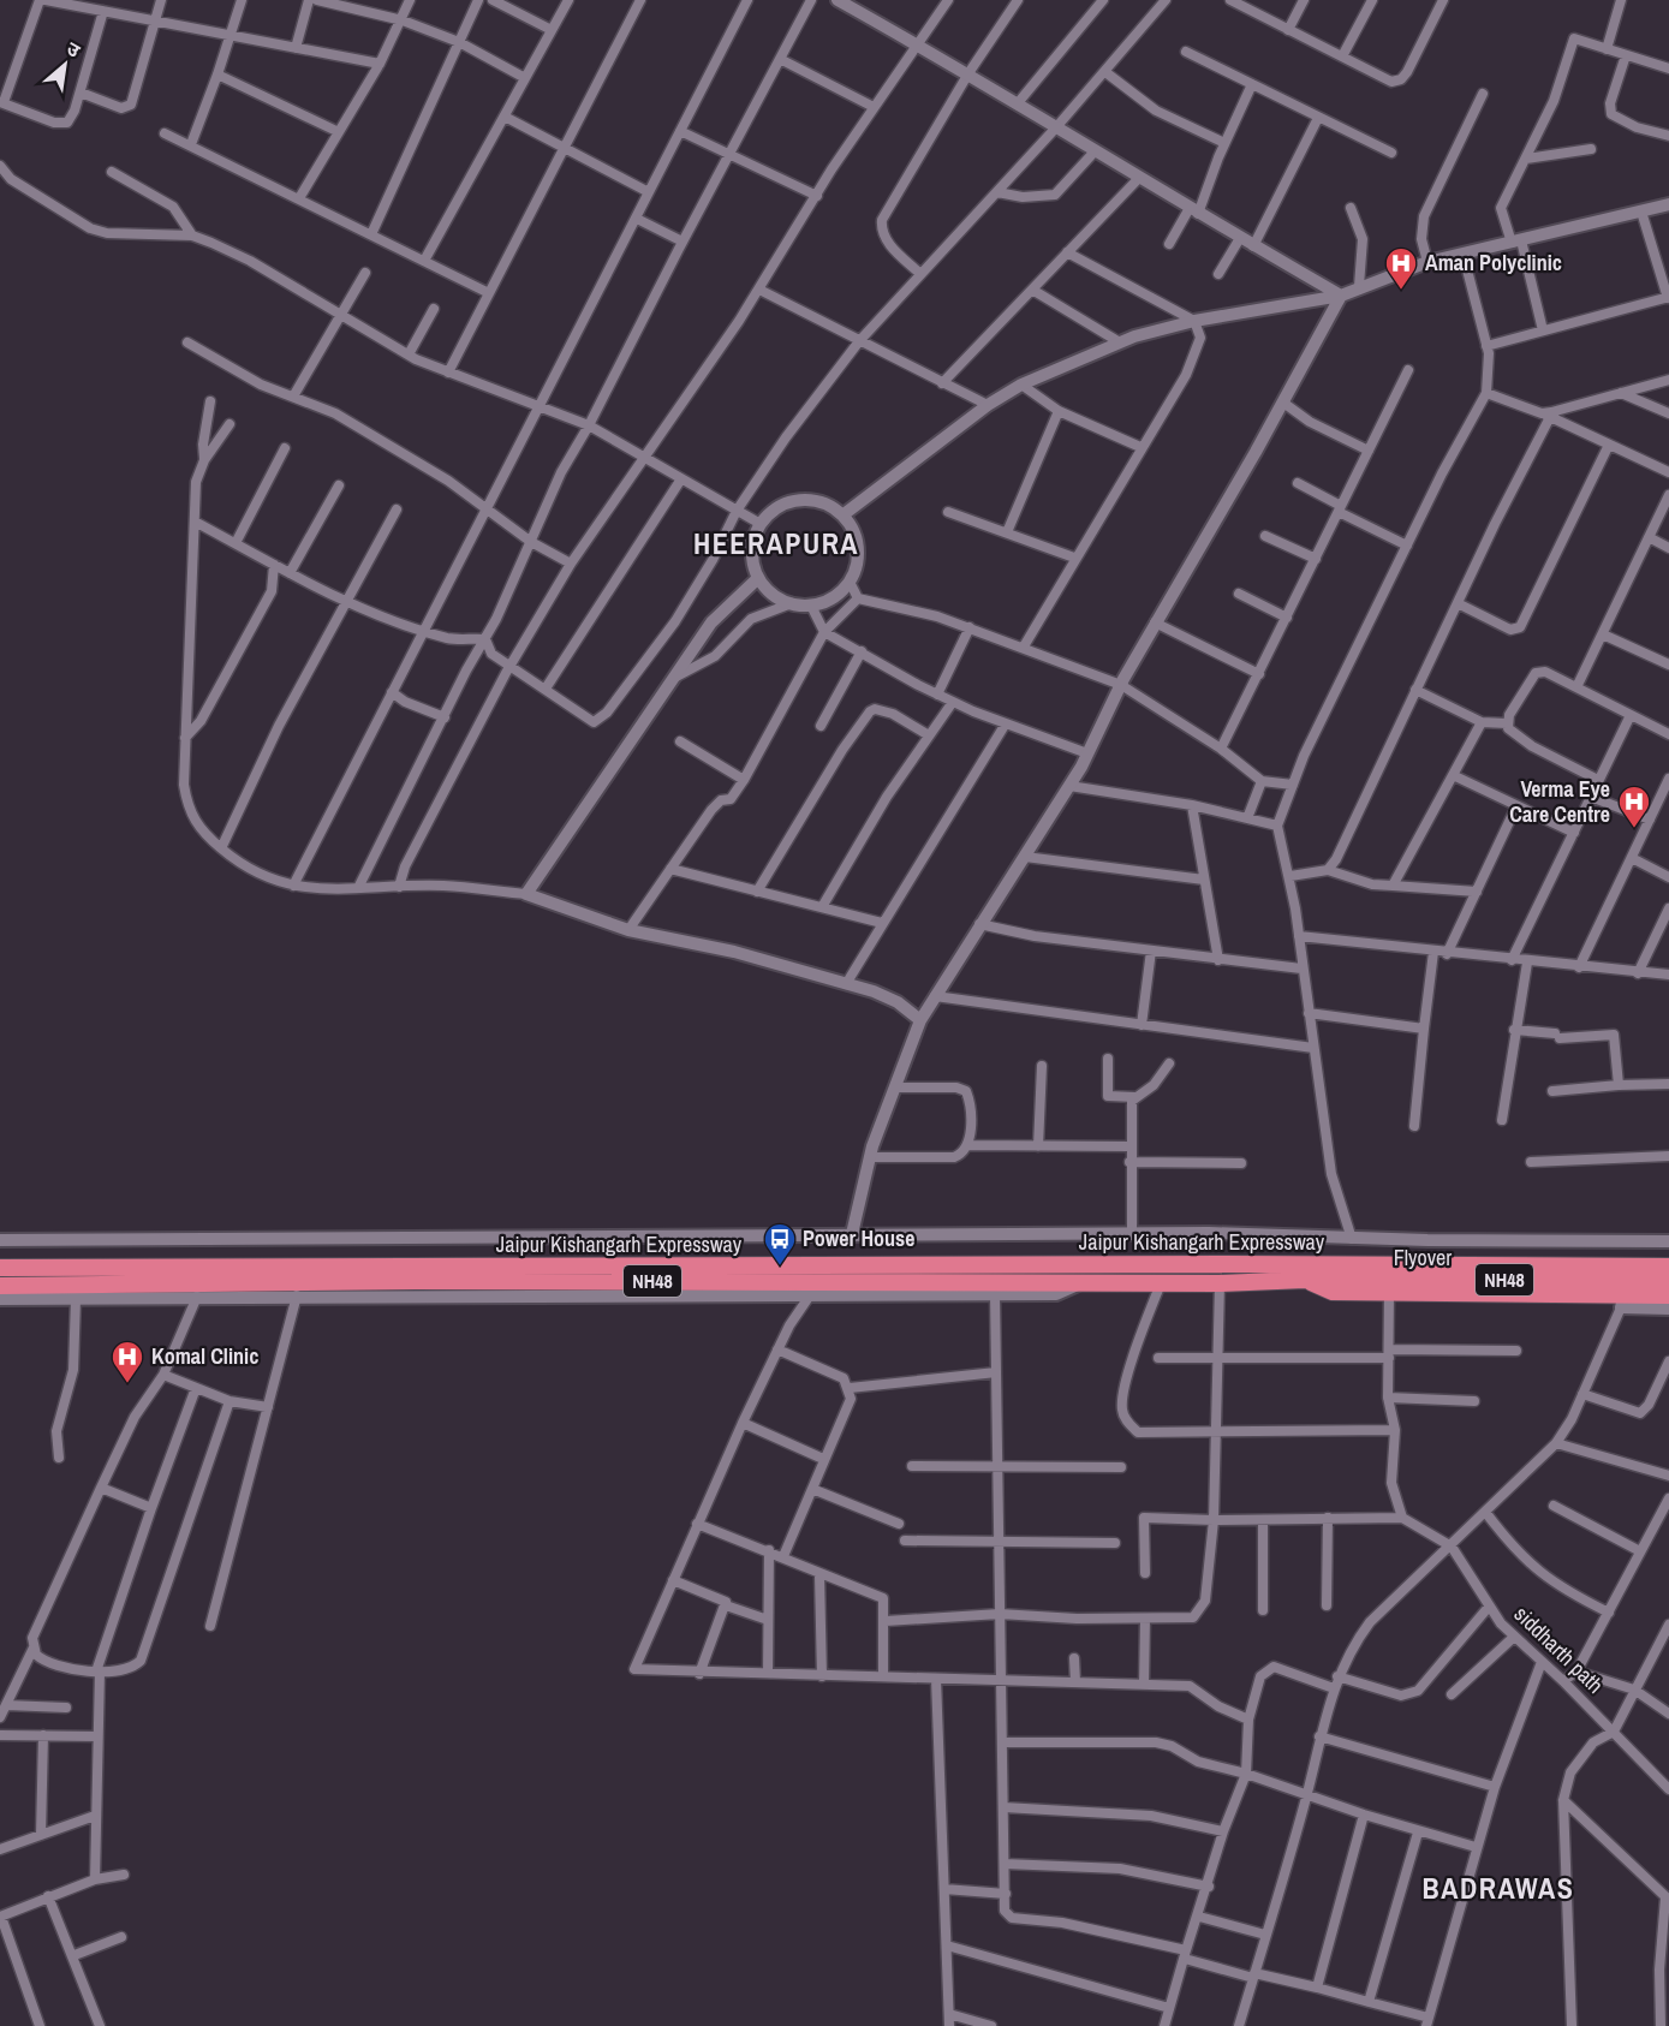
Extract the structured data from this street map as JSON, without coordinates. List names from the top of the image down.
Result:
{
  "streets": {
    "highway": ["Jaipur Kishangarh Expressway", "Flyover", "NH48"],
    "street": ["siddharth path"]
  },
  "crossings": [
    ["Jaipur Kishangarh Expressway", "Flyover"]
  ],
  "districts": ["HEERAPURA", "BADRAWAS"],
  "places": {
    "hospital": ["Aman Polyclinic", "Verma Eye Care Centre", "Komal Clinic"],
    "bus stop": ["Power House"]
  },
  "north": "top right"
}
